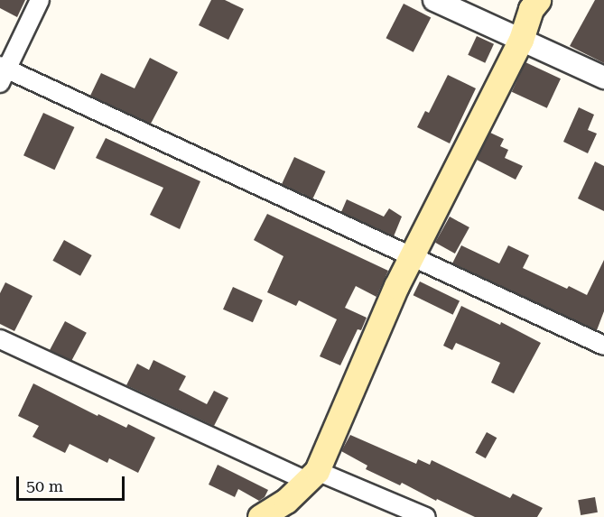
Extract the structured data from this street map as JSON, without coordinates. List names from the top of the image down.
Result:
{
  "scale_bar": "50 m"
}
